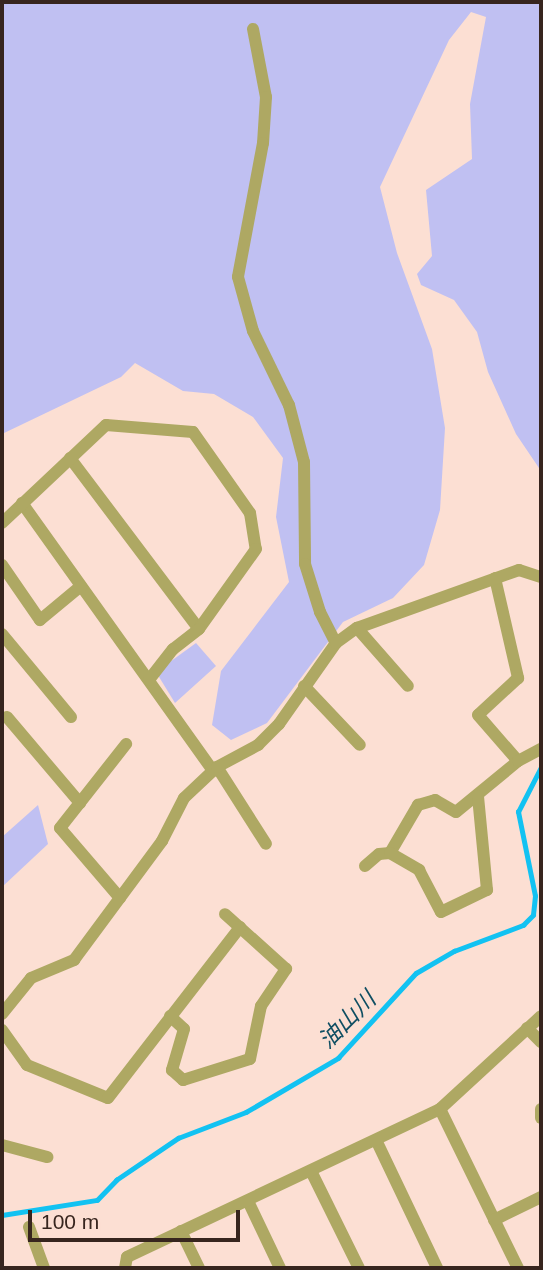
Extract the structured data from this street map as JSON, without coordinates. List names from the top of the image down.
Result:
{
  "water": ["油山川"],
  "scale_bar": "100 m"
}
